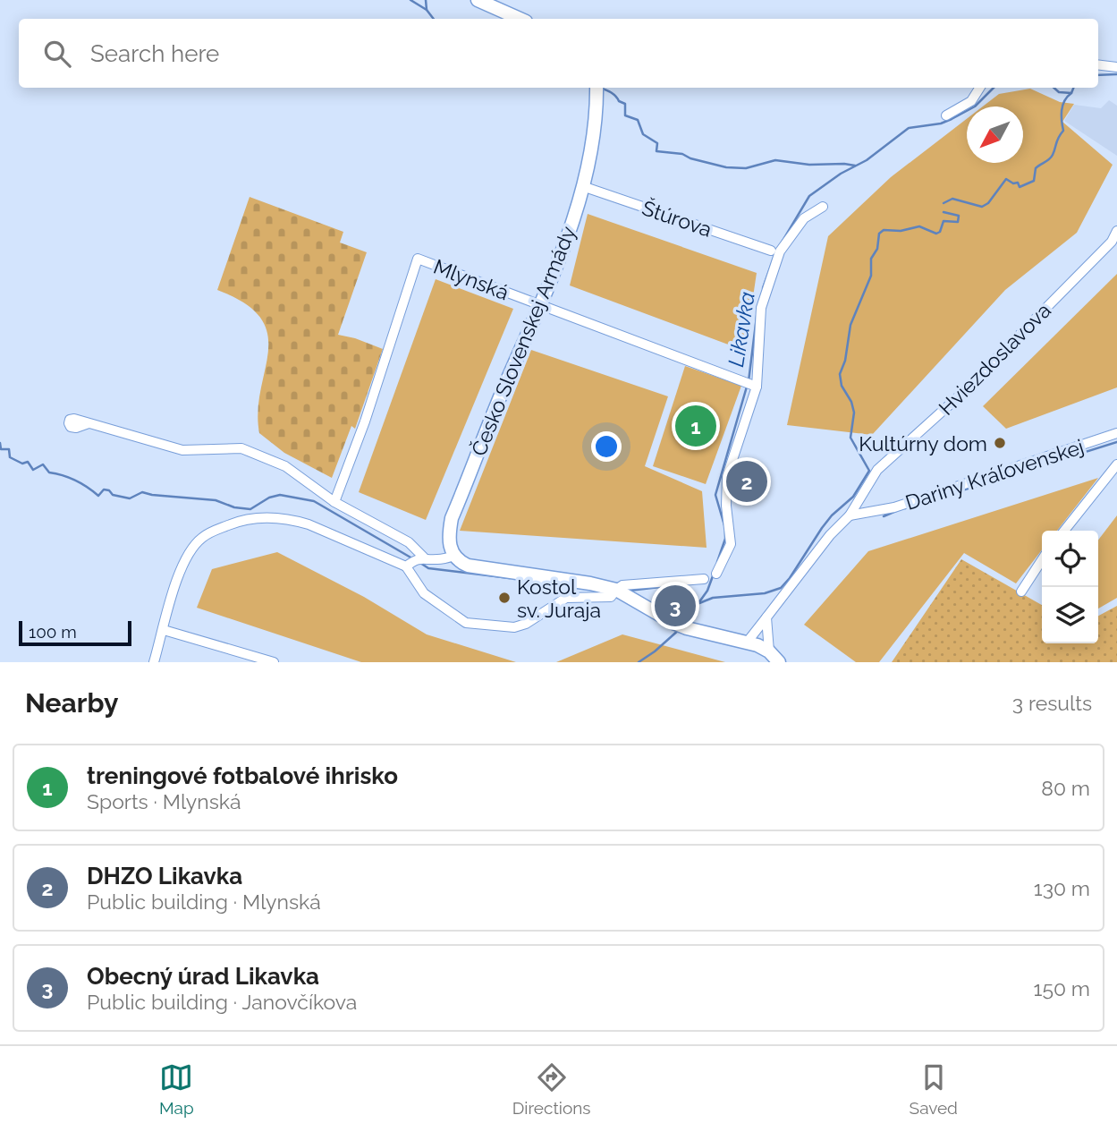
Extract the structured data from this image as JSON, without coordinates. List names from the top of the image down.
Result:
{
  "streets": {
    "street": [
      "Štúrova",
      "Mlynská",
      "Česko Slovenskej Armády",
      "Hviezdoslavova",
      "Dariny Kráľovenskej"
    ]
  },
  "crossings": [
    ["Štúrova", "Česko Slovenskej Armády"],
    ["Mlynská", "Česko Slovenskej Armády"],
    ["Hviezdoslavova", "Dariny Kráľovenskej"]
  ],
  "water": ["Likavka"],
  "places": ["Kultúrny dom", "Kostol sv. Juraja"],
  "scale_bar": "100 m",
  "north": "bottom left",
  "page": {
    "search": "Search here",
    "pins": ["1", "2", "3"],
    "scale": "100 m",
    "heading": ["Nearby", "3 results"],
    "list": [
      {
        "mark": "1",
        "name": "treningové fotbalové ihrisko",
        "note": "Sports · Mlynská",
        "value": "80 m"
      },
      {
        "mark": "2",
        "name": "DHZO Likavka",
        "note": "Public building · Mlynská",
        "value": "130 m"
      },
      {
        "mark": "3",
        "name": "Obecný úrad Likavka",
        "note": "Public building · Janovčíkova",
        "value": "150 m"
      }
    ],
    "nav": ["Map", "Directions", "Saved"]
  }
}
